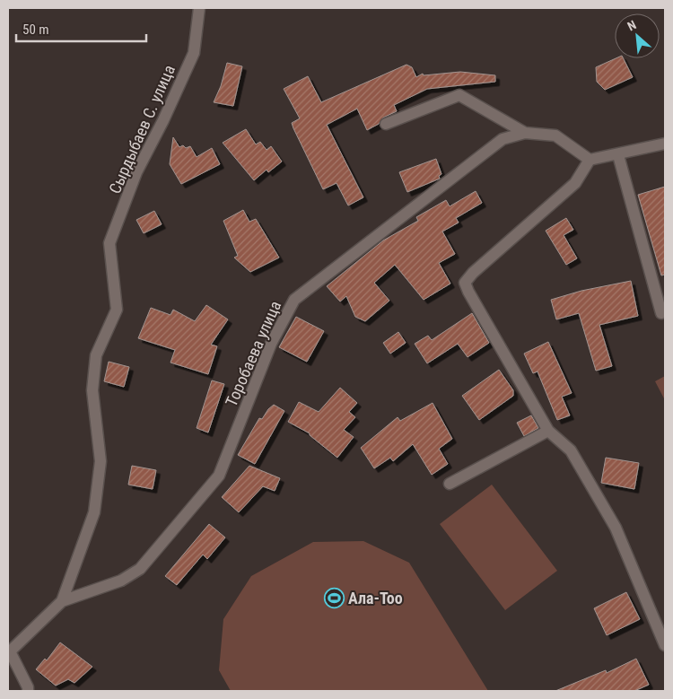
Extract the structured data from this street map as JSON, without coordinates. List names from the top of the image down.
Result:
{
  "streets": {
    "street": ["Сырдыбаев С. улица", "Торобаева улица"]
  },
  "crossings": [
    ["Сырдыбаев С. улица", "Торобаева улица"]
  ],
  "places": {
    "sports": ["Ала-Тоо"]
  },
  "scale_bar": "50 m",
  "north": "top left"
}
